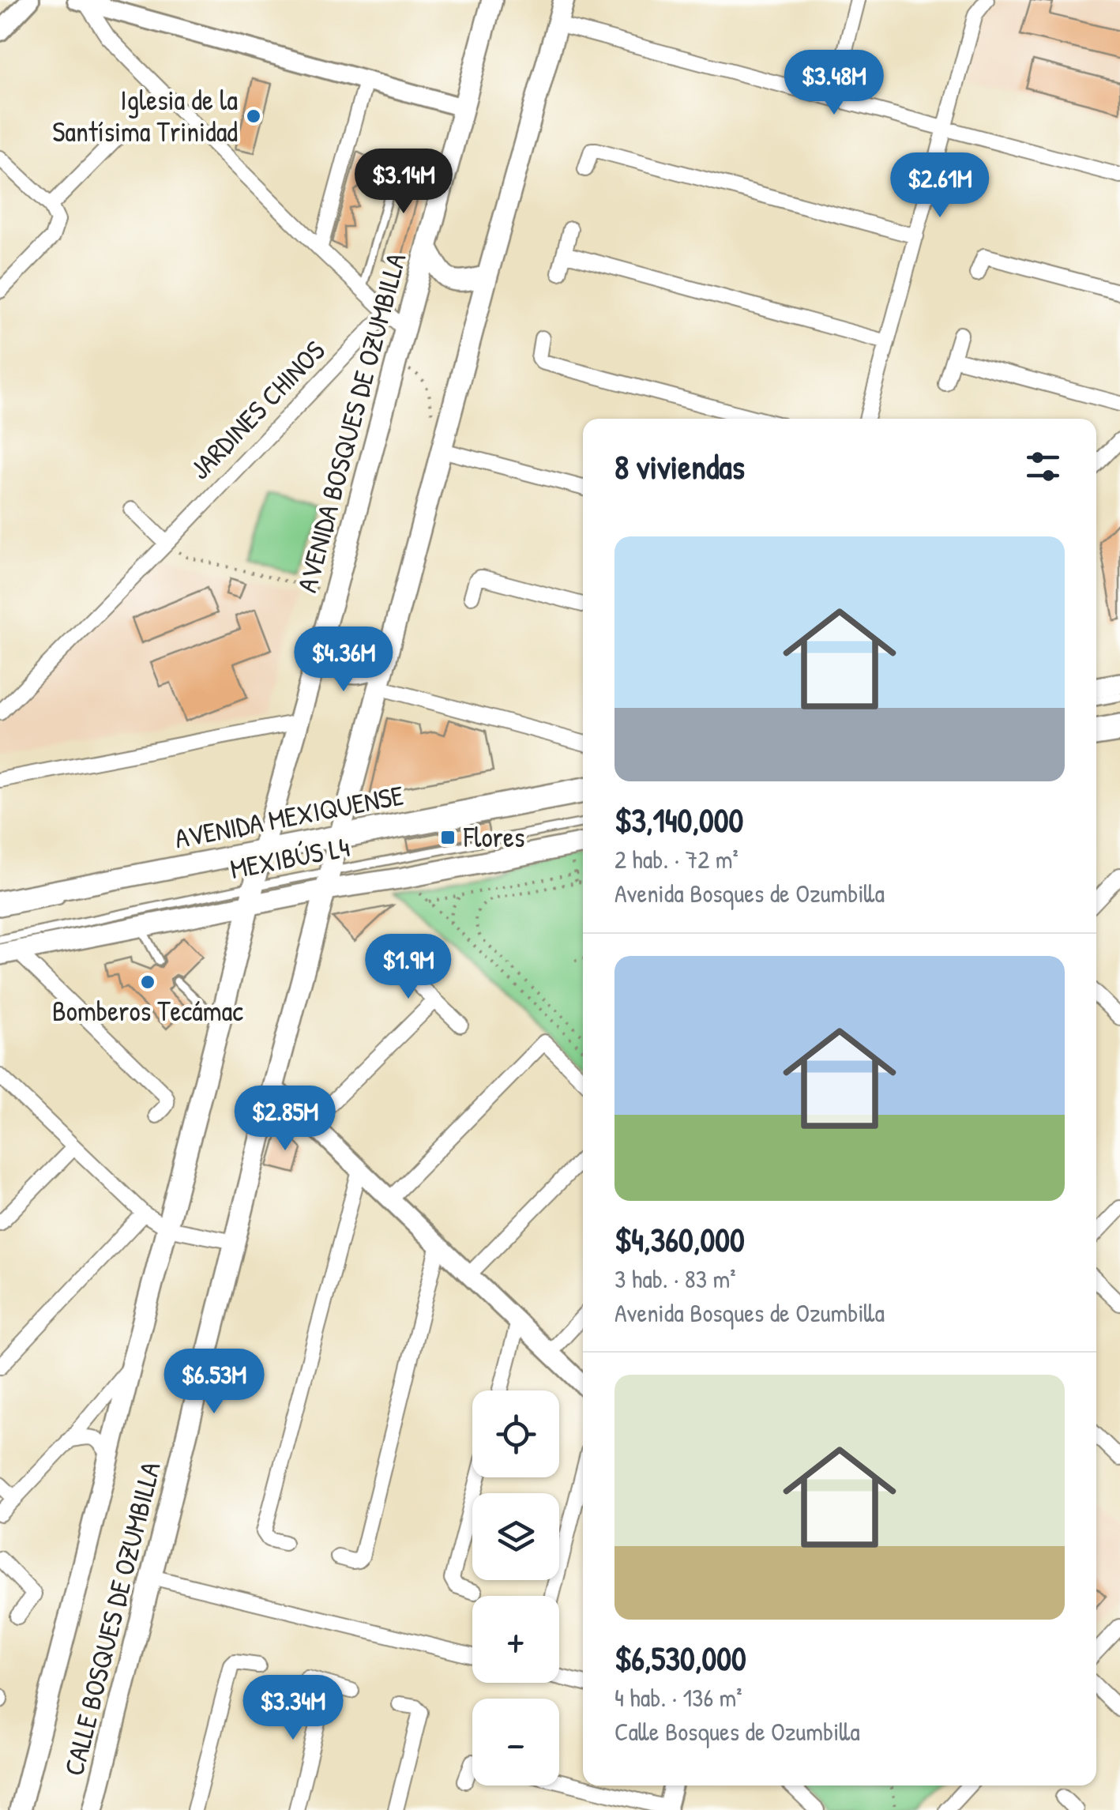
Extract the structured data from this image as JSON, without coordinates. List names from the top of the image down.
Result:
{
  "streets": {
    "main road": ["AVENIDA BOSQUES DE OZUMBILLA", "AVENIDA MEXIQUENSE", "CALLE BOSQUES DE OZUMBILLA"],
    "street": ["JARDINES CHINOS"],
    "lane": ["MEXIBÚS L4"]
  },
  "crossings": [
    ["AVENIDA BOSQUES DE OZUMBILLA", "AVENIDA MEXIQUENSE"],
    ["AVENIDA BOSQUES DE OZUMBILLA", "MEXIBÚS L4"],
    ["AVENIDA BOSQUES DE OZUMBILLA", "CALLE BOSQUES DE OZUMBILLA"],
    ["AVENIDA MEXIQUENSE", "MEXIBÚS L4"],
    ["MEXIBÚS L4", "CALLE BOSQUES DE OZUMBILLA"]
  ],
  "places": {
    "other": ["Iglesia de la Santísima Trinidad", "Bomberos Tecámac"],
    "transit": ["Flores"]
  },
  "page": {
    "price": [
      "$3.48M",
      "$3.14M",
      "$2.61M",
      "$4.36M",
      "$1.9M",
      "$2.85M",
      "$6.53M",
      "$3.34M"
    ],
    "heading": "8 viviendas",
    "list": [
      {
        "name": "$3,140,000",
        "note": "2 hab. · 72 m² · Avenida Bosques de Ozumbilla"
      },
      {
        "name": "$4,360,000",
        "note": "3 hab. · 83 m² · Avenida Bosques de Ozumbilla"
      },
      {
        "name": "$6,530,000",
        "note": "4 hab. · 136 m² · Calle Bosques de Ozumbilla"
      }
    ],
    "map_buttons": ["+", "−"]
  }
}
